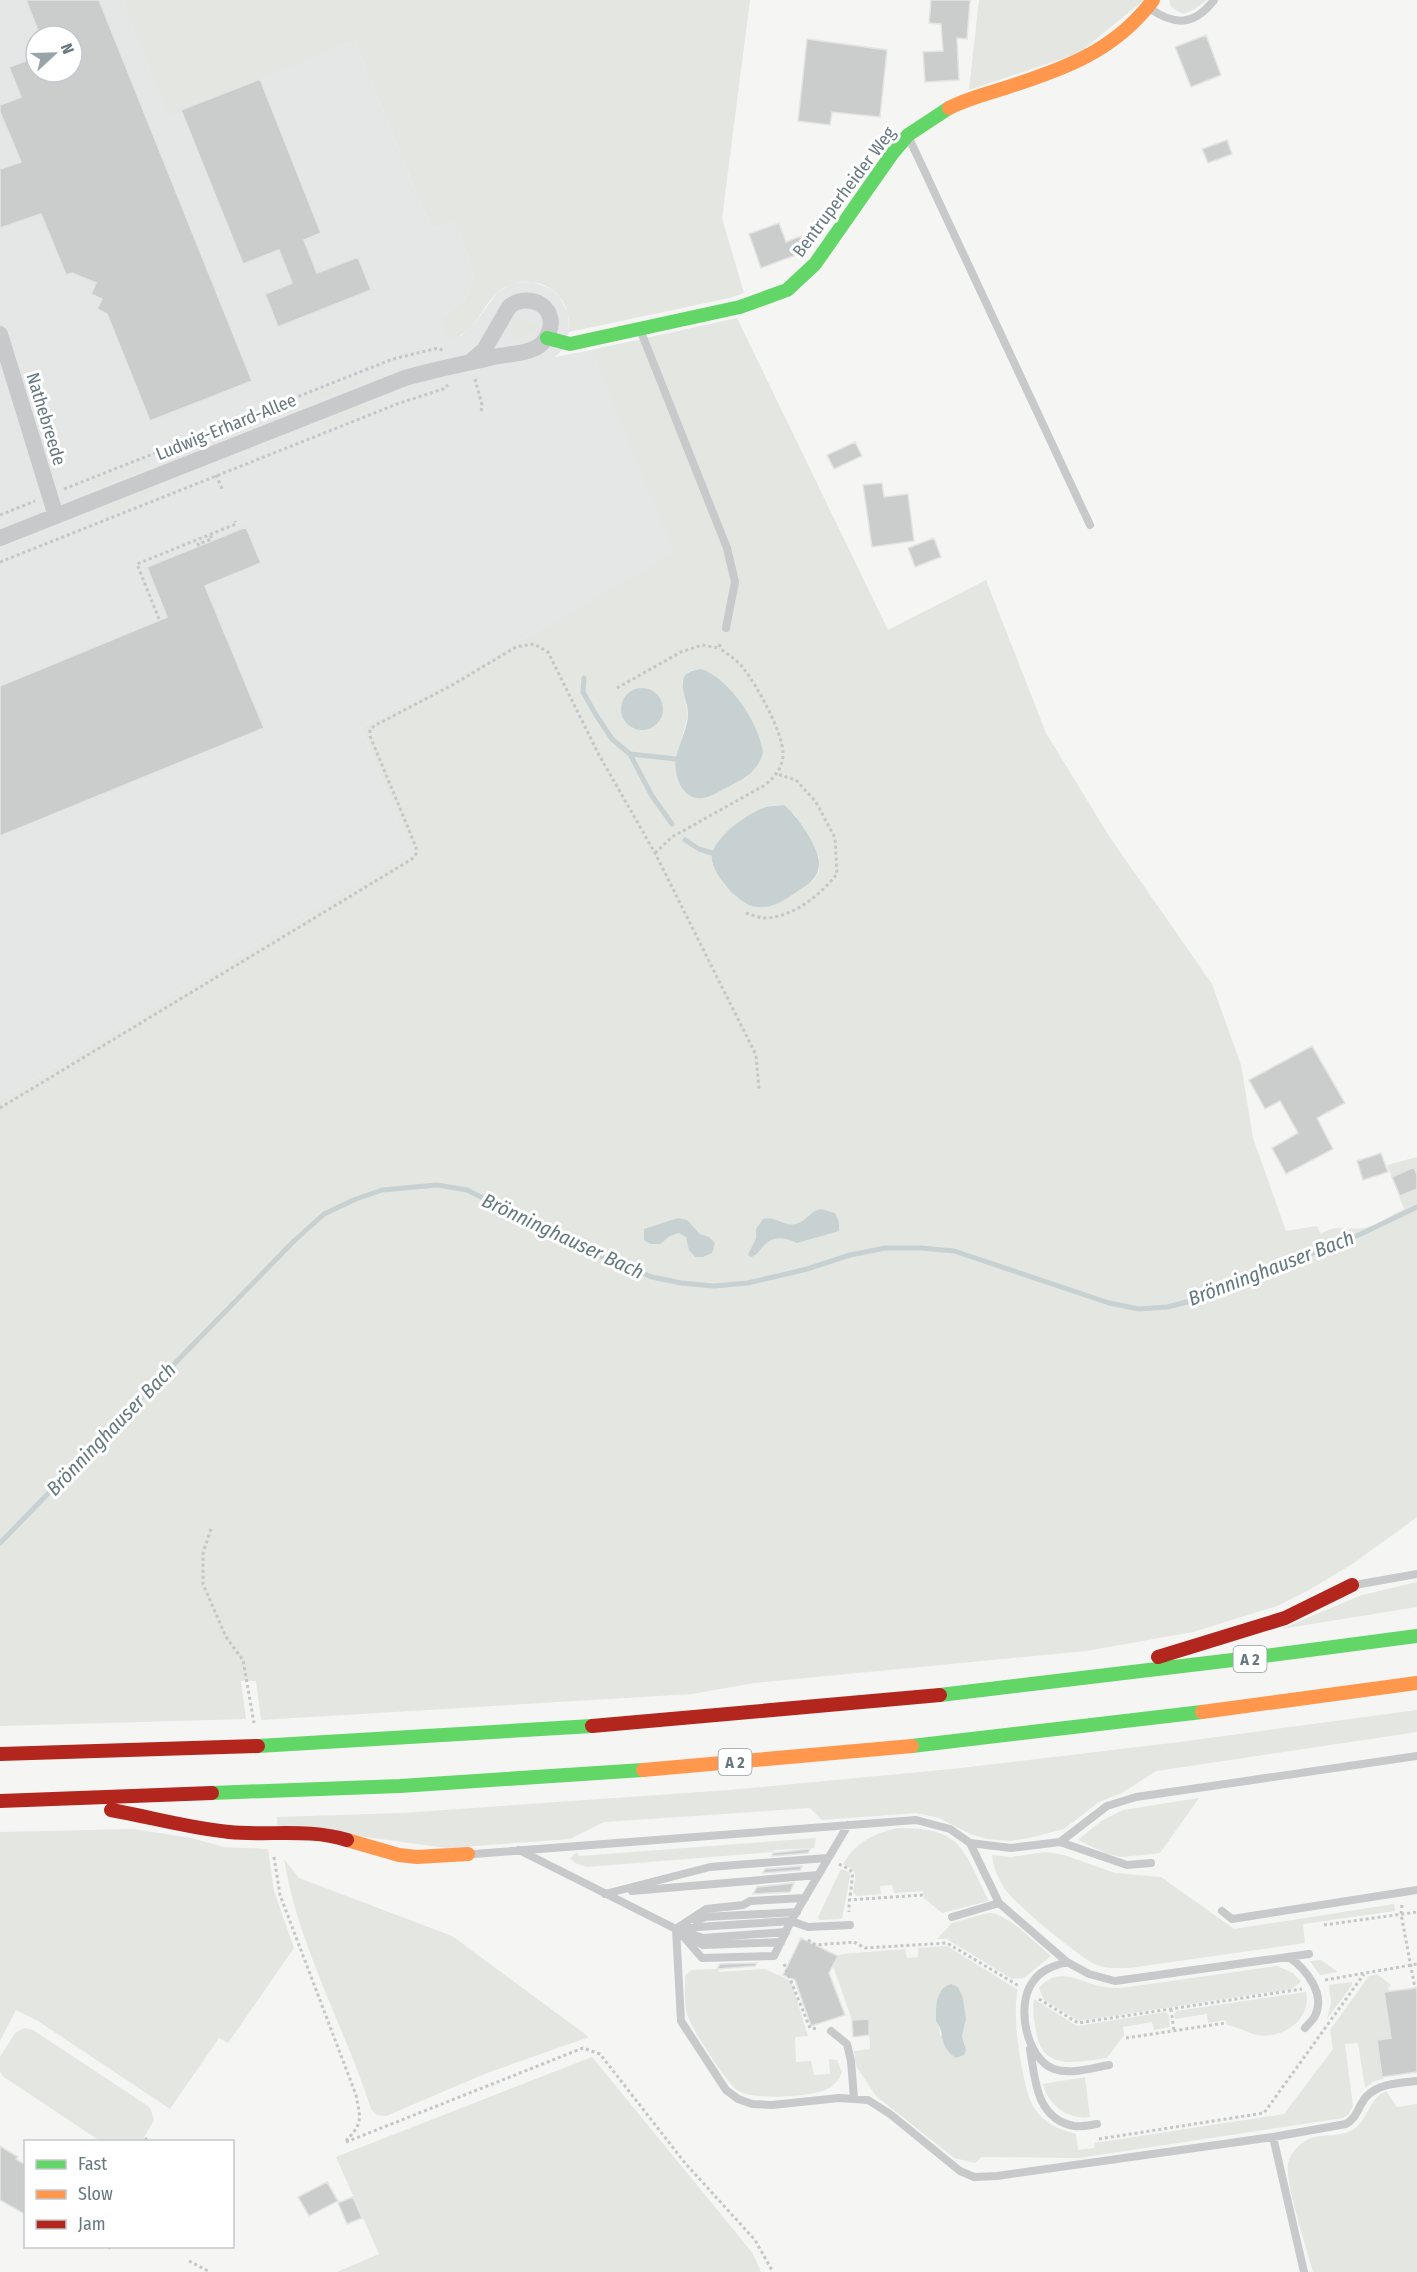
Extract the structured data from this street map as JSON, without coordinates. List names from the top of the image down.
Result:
{
  "streets": {
    "main road": ["Bentruperheider Weg", "A 2"],
    "street": ["Nathebreede", "Ludwig-Erhard-Allee"]
  },
  "crossings": [
    ["Bentruperheider Weg", "Ludwig-Erhard-Allee"],
    ["Nathebreede", "Ludwig-Erhard-Allee"]
  ],
  "water": ["Brönninghauser Bach"],
  "legend": ["Fast", "Slow", "Jam"],
  "north": "right"
}
